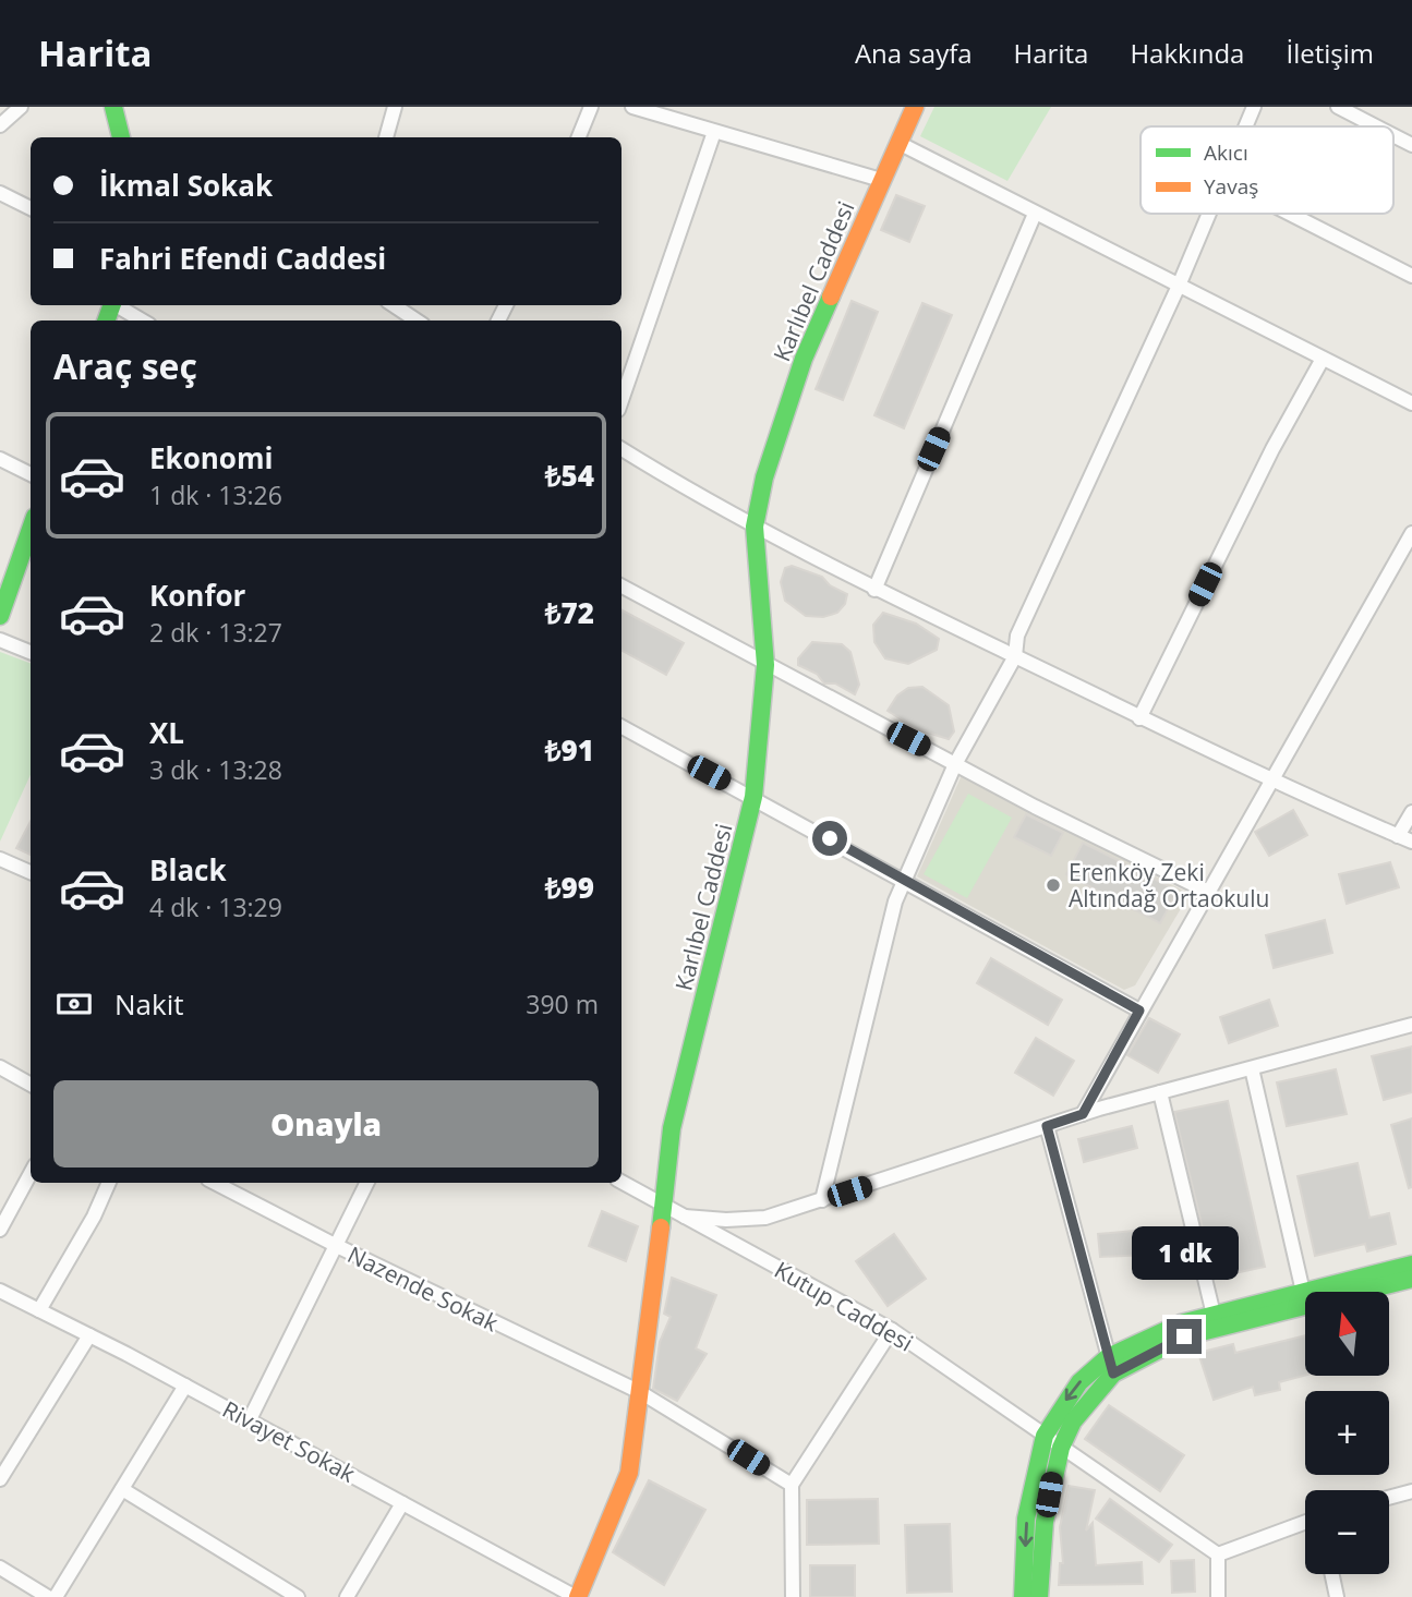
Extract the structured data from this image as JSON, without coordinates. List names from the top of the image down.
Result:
{
  "streets": {
    "street": [
      "Karlıbel Caddesi",
      "Nazende Sokak",
      "Kutup Caddesi",
      "Rivayet Sokak"
    ]
  },
  "crossings": [
    ["Karlıbel Caddesi", "Nazende Sokak"],
    ["Karlıbel Caddesi", "Kutup Caddesi"],
    ["Karlıbel Caddesi", "Rivayet Sokak"]
  ],
  "places": ["Erenköy Zeki Altındağ Ortaokulu"],
  "legend": ["Akıcı", "Yavaş"],
  "north": "top",
  "page": {
    "header": "Harita",
    "nav": [
      "Ana sayfa",
      "Harita",
      "Hakkında",
      "İletişim"
    ],
    "banner": ["İkmal Sokak", "Fahri Efendi Caddesi"],
    "heading": "Araç seç",
    "list": [
      {
        "name": "Ekonomi",
        "note": "1 dk · 13:26",
        "value": "₺54"
      },
      {
        "name": "Konfor",
        "note": "2 dk · 13:27",
        "value": "₺72"
      },
      {
        "name": "XL",
        "note": "3 dk · 13:28",
        "value": "₺91"
      },
      {
        "name": "Black",
        "note": "4 dk · 13:29",
        "value": "₺99"
      }
    ],
    "pay": ["Nakit", "390 m"],
    "buttons": "Onayla",
    "bubble": "1 dk",
    "map_buttons": ["+", "−"]
  }
}
